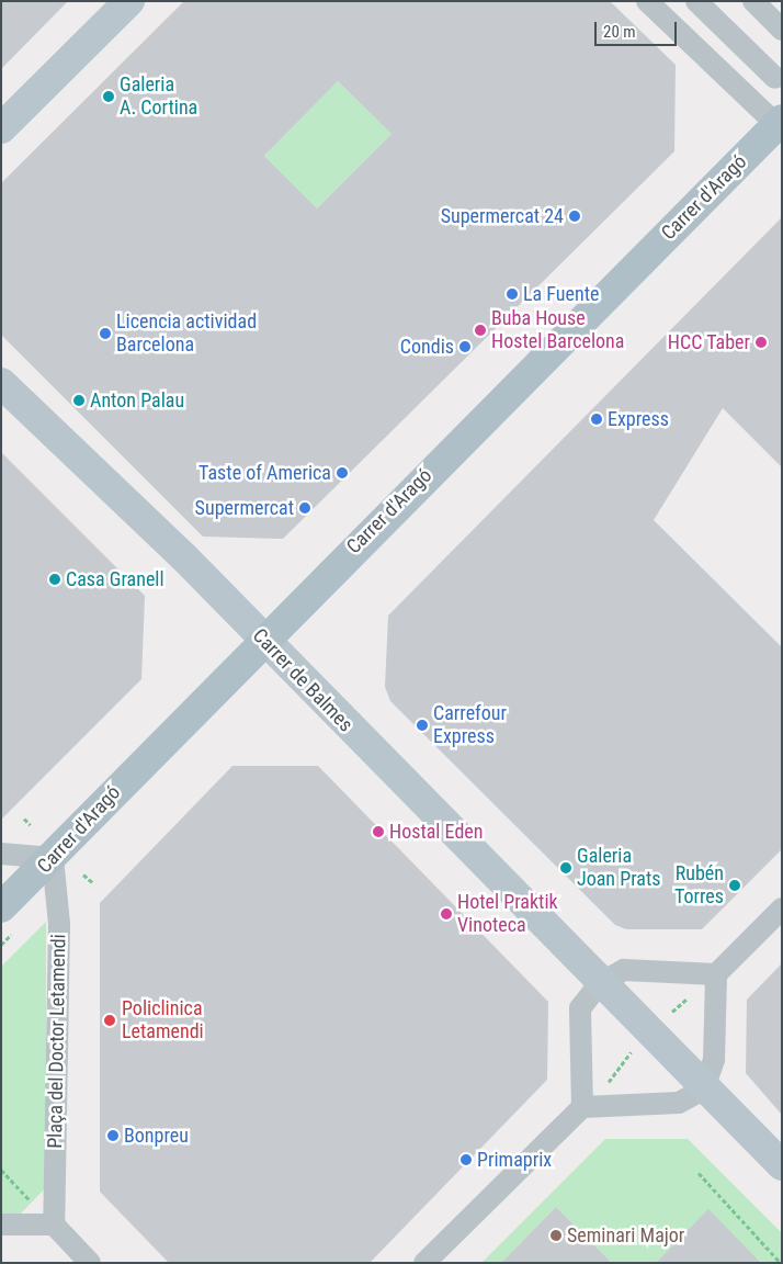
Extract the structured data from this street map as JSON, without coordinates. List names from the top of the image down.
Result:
{
  "streets": {
    "main road": ["Carrer d'Aragó", "Carrer de Balmes"],
    "street": ["Plaça del Doctor Letamendi"]
  },
  "crossings": [
    ["Carrer d'Aragó", "Carrer de Balmes"],
    ["Carrer d'Aragó", "Plaça del Doctor Letamendi"]
  ],
  "places": [
    "Galeria A. Cortina",
    "Supermercat 24",
    "La Fuente",
    "Buba House Hostel Barcelona",
    "Licencia actividad Barcelona",
    "HCC Taber",
    "Condis",
    "Anton Palau",
    "Express",
    "Taste of America",
    "Supermercat",
    "Casa Granell",
    "Carrefour Express",
    "Hostal Eden",
    "Galeria Joan Prats",
    "Rubén Torres",
    "Hotel Praktik Vinoteca",
    "Policlinica Letamendi",
    "Bonpreu",
    "Primaprix",
    "Seminari Major"
  ],
  "scale_bar": "20 m"
}
